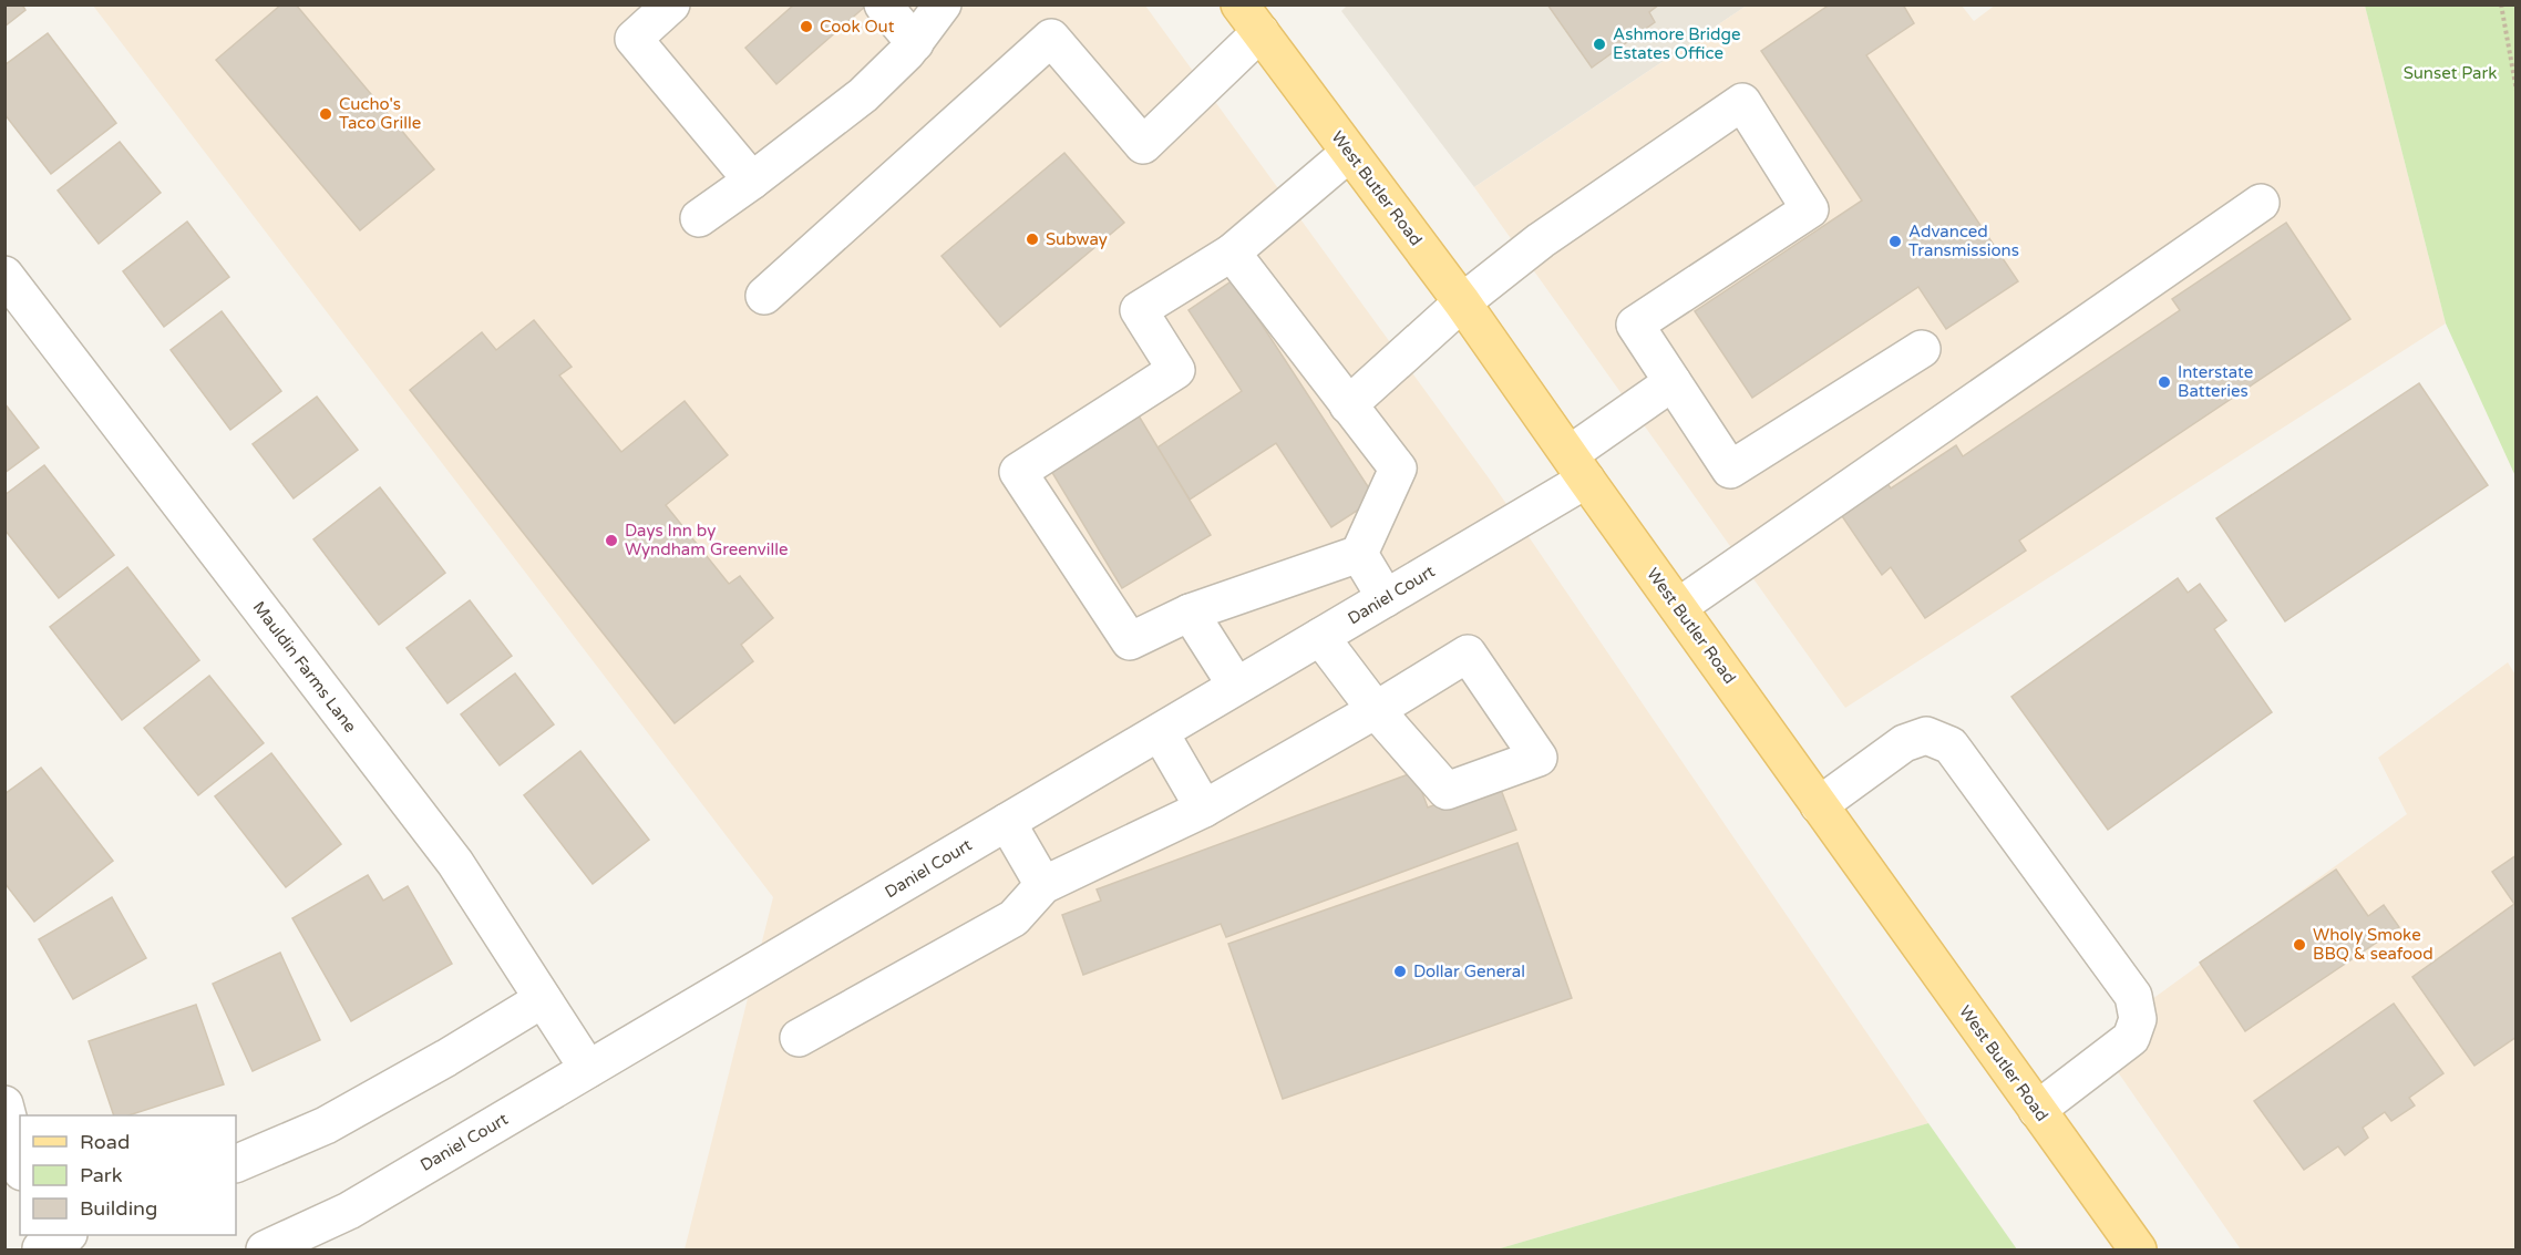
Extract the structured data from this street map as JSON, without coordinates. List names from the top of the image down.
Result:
{
  "streets": {
    "main road": ["West Butler Road"],
    "street": ["Daniel Court", "Mauldin Farms Lane"]
  },
  "crossings": [
    ["West Butler Road", "Daniel Court"],
    ["Daniel Court", "Mauldin Farms Lane"]
  ],
  "parks": ["Sunset Park"],
  "places": [
    "Cook Out",
    "Ashmore Bridge Estates Office",
    "Cucho's Taco Grille",
    "Subway",
    "Advanced Transmissions",
    "Interstate Batteries",
    "Days Inn by Wyndham Greenville",
    "Wholy Smoke BBQ & seafood",
    "Dollar General"
  ],
  "legend": ["Road", "Park", "Building"]
}
